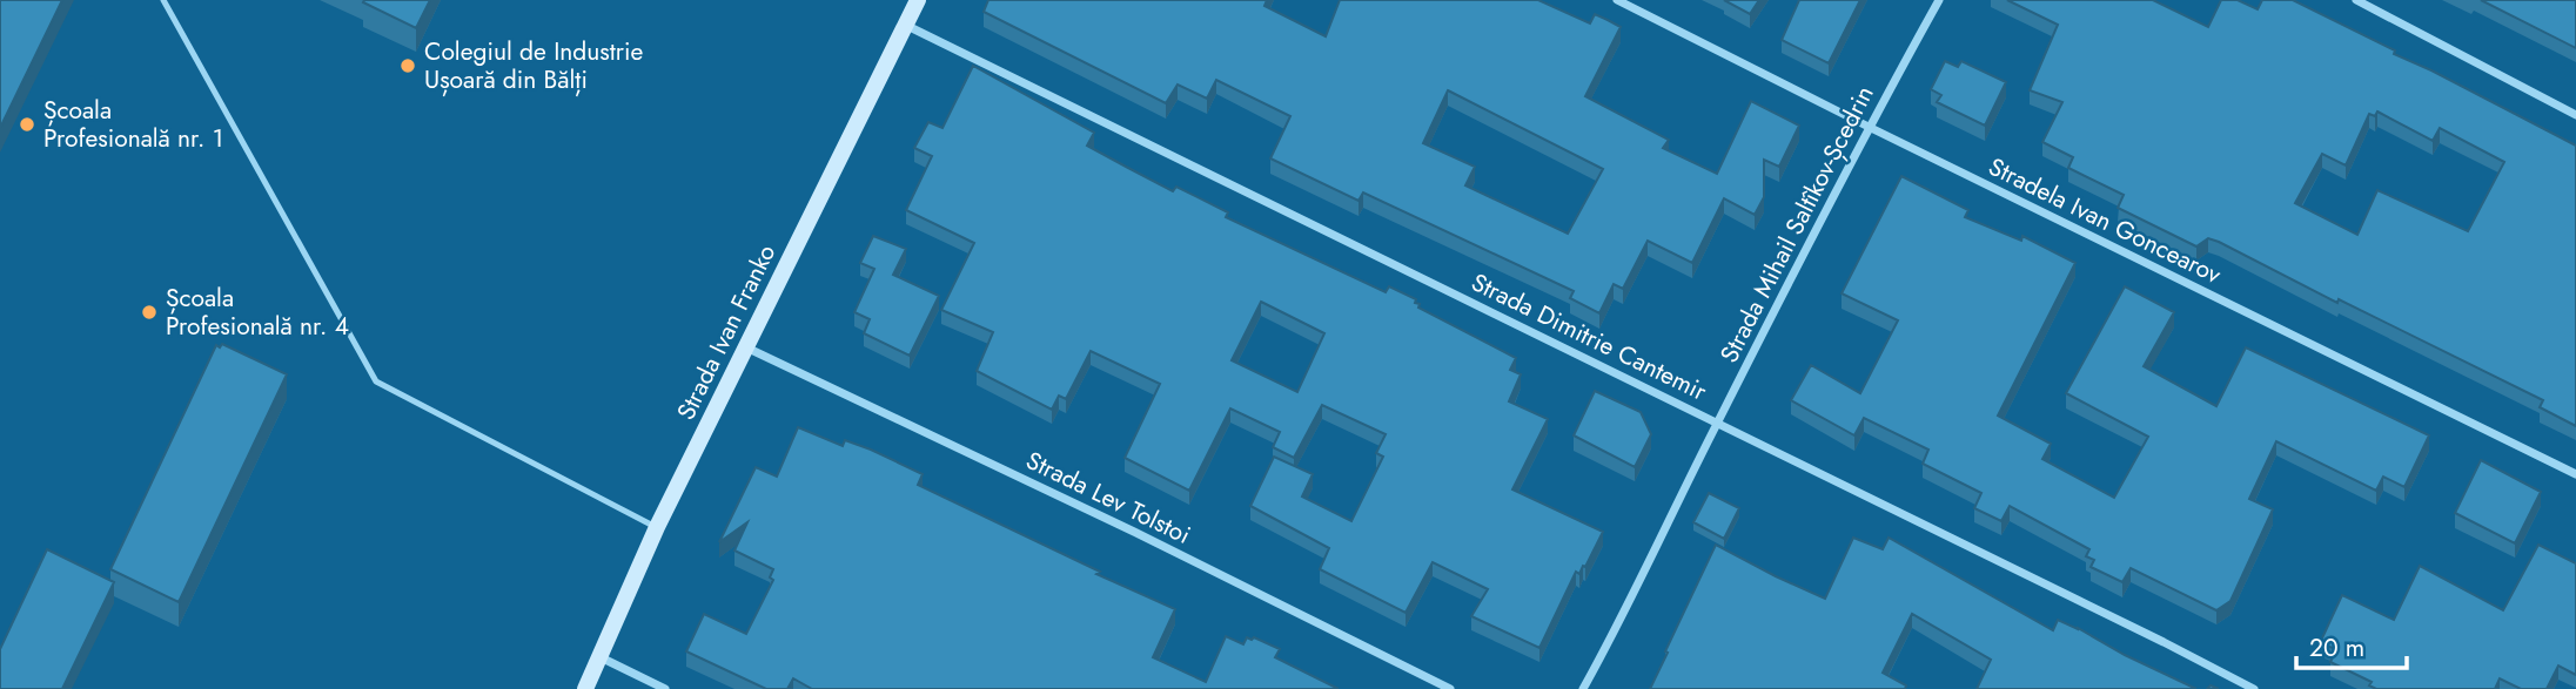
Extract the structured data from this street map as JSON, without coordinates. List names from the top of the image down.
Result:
{
  "streets": {
    "main road": ["Strada Ivan Franko"],
    "street": [
      "Stradela Ivan Goncearov",
      "Strada Mihail Saltîkov-Șcedrin",
      "Strada Dimitrie Cantemir",
      "Strada Lev Tolstoi"
    ]
  },
  "crossings": [
    ["Stradela Ivan Goncearov", "Strada Mihail Saltîkov-Șcedrin"],
    ["Strada Mihail Saltîkov-Șcedrin", "Strada Dimitrie Cantemir"],
    ["Strada Ivan Franko", "Strada Dimitrie Cantemir"],
    ["Strada Ivan Franko", "Strada Lev Tolstoi"]
  ],
  "places": ["Colegiul de Industrie Ușoară din Bălți", "Școala Profesională nr. 1", "Școala Profesională nr. 4"],
  "scale_bar": "20 m"
}
